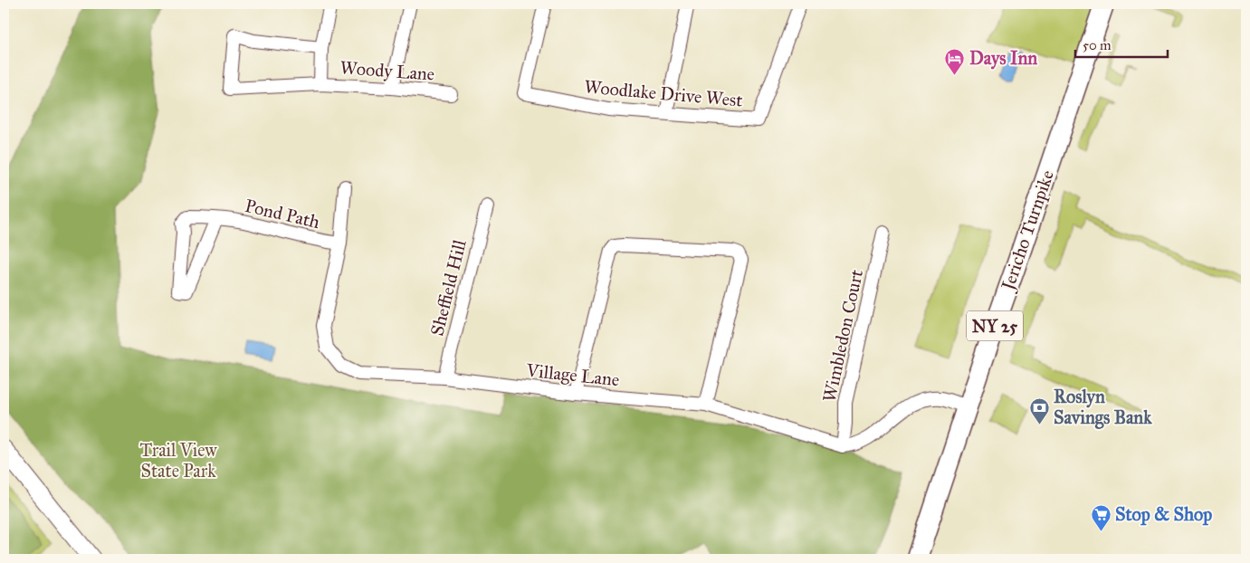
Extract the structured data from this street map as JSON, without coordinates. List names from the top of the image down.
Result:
{
  "streets": {
    "main road": ["Jericho Turnpike", "NY 25"],
    "street": [
      "Woody Lane",
      "Woodlake Drive West",
      "Pond Path",
      "Sheffield Hill",
      "Wimbledon Court",
      "Village Lane"
    ]
  },
  "crossings": [
    ["Pond Path", "Village Lane"],
    ["Sheffield Hill", "Village Lane"],
    ["Wimbledon Court", "Village Lane"]
  ],
  "parks": ["Trail View State Park"],
  "places": {
    "hotel": ["Days Inn"],
    "bank": ["Roslyn Savings Bank"],
    "supermarket": ["Stop & Shop"]
  },
  "scale_bar": "50 m"
}
